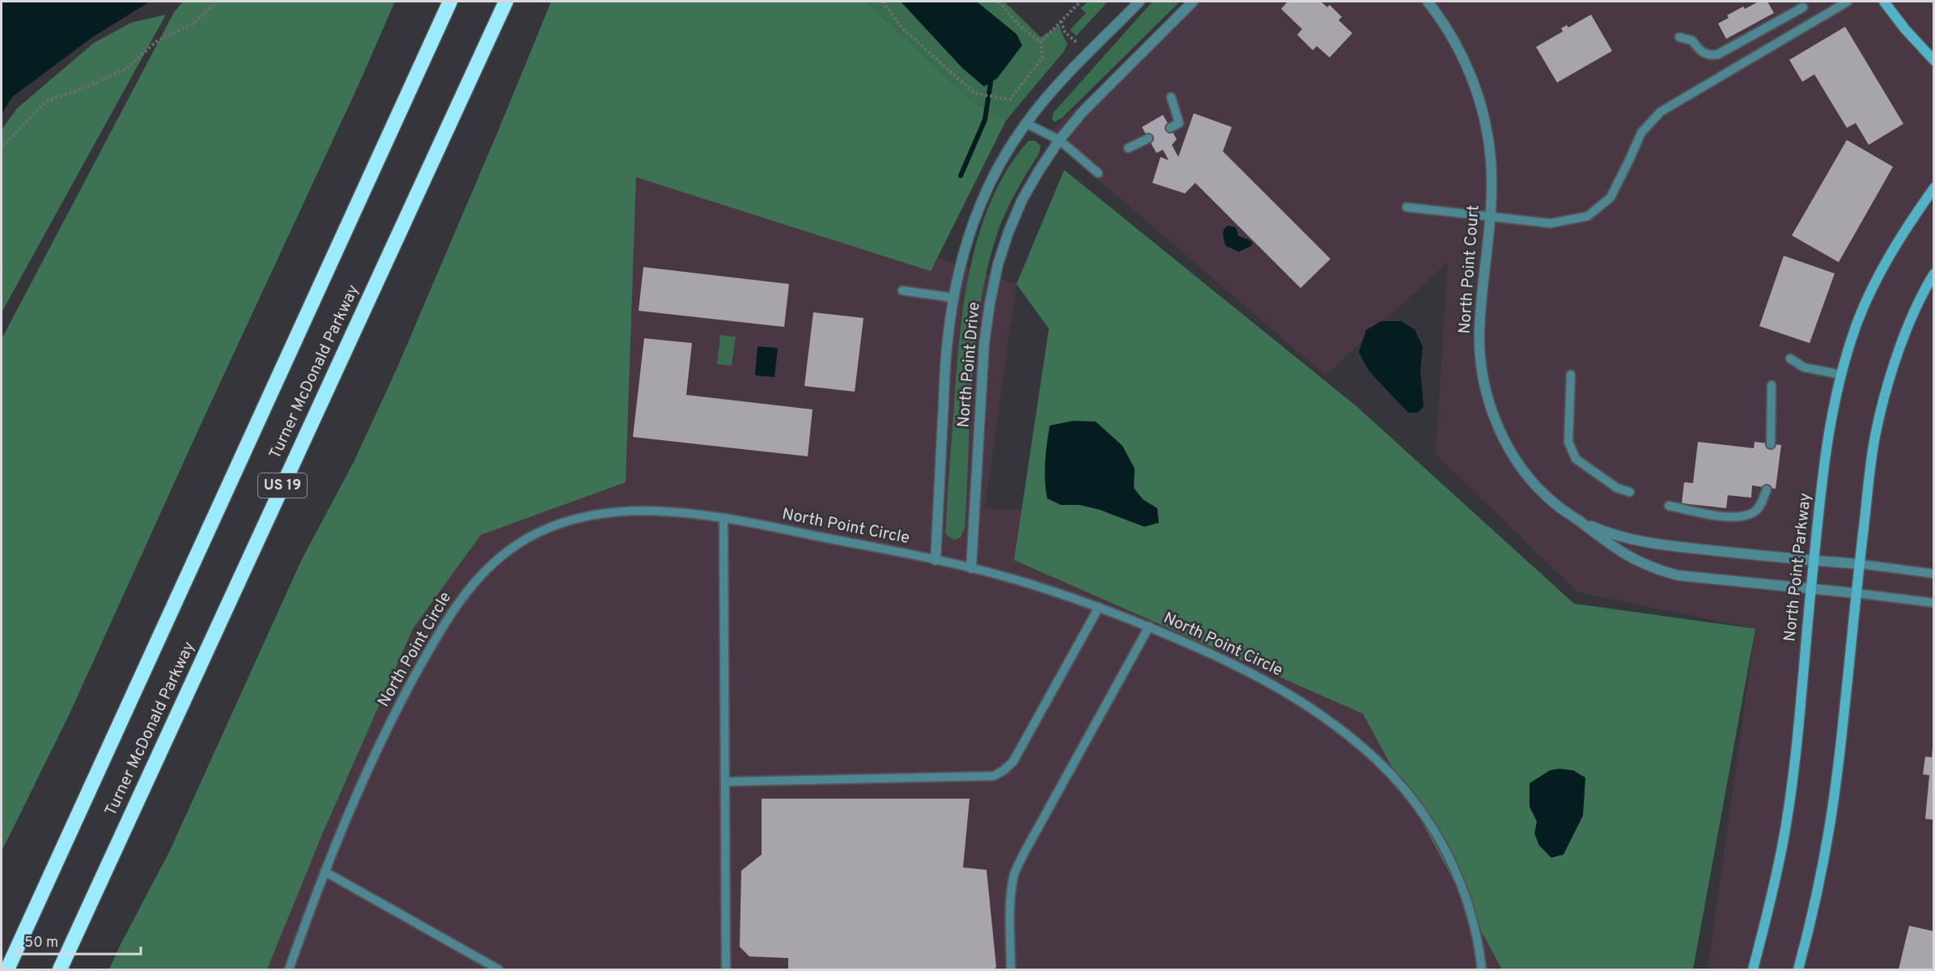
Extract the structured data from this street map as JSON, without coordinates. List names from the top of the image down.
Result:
{
  "streets": {
    "highway": ["Turner McDonald Parkway", "US 19"],
    "street": ["North Point Court", "North Point Drive", "North Point Parkway"],
    "lane": ["North Point Circle"]
  },
  "crossings": [
    ["North Point Court", "North Point Parkway"],
    ["North Point Drive", "North Point Circle"]
  ],
  "scale_bar": "50 m"
}
